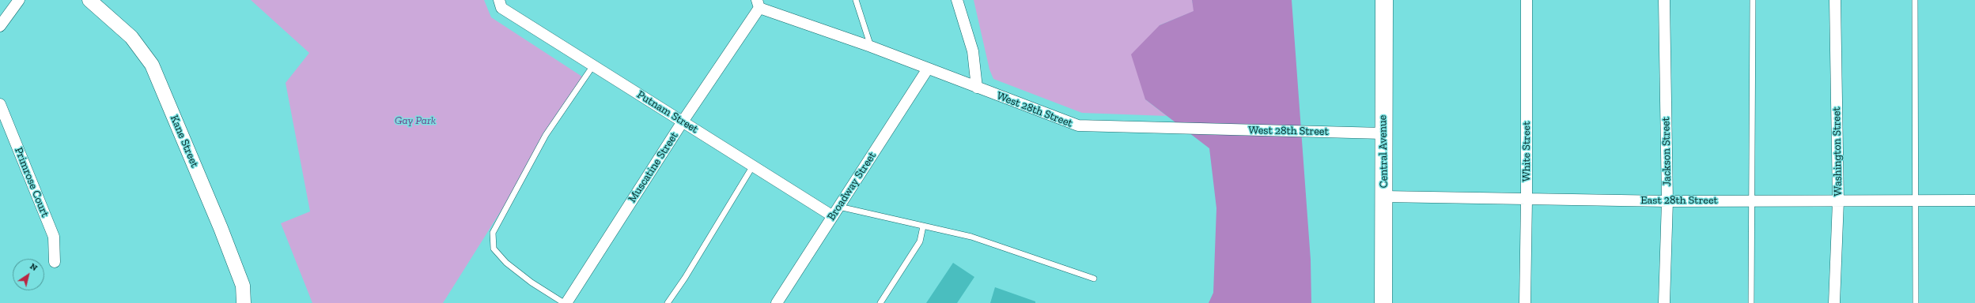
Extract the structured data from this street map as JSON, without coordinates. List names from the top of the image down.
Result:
{
  "streets": {
    "main road": ["Central Avenue"],
    "street": [
      "West 28th Street",
      "Putnam Street",
      "Kane Street",
      "White Street",
      "Jackson Street",
      "Washington Street",
      "Muscatine Street",
      "Primrose Court",
      "Broadway Street",
      "East 28th Street"
    ]
  },
  "crossings": [
    ["West 28th Street", "Central Avenue"],
    ["West 28th Street", "Muscatine Street"],
    ["West 28th Street", "Broadway Street"],
    ["Putnam Street", "Muscatine Street"],
    ["Putnam Street", "Broadway Street"],
    ["Central Avenue", "East 28th Street"],
    ["White Street", "East 28th Street"],
    ["Jackson Street", "East 28th Street"],
    ["Washington Street", "East 28th Street"]
  ],
  "parks": ["Gay Park"],
  "north": "top right"
}
